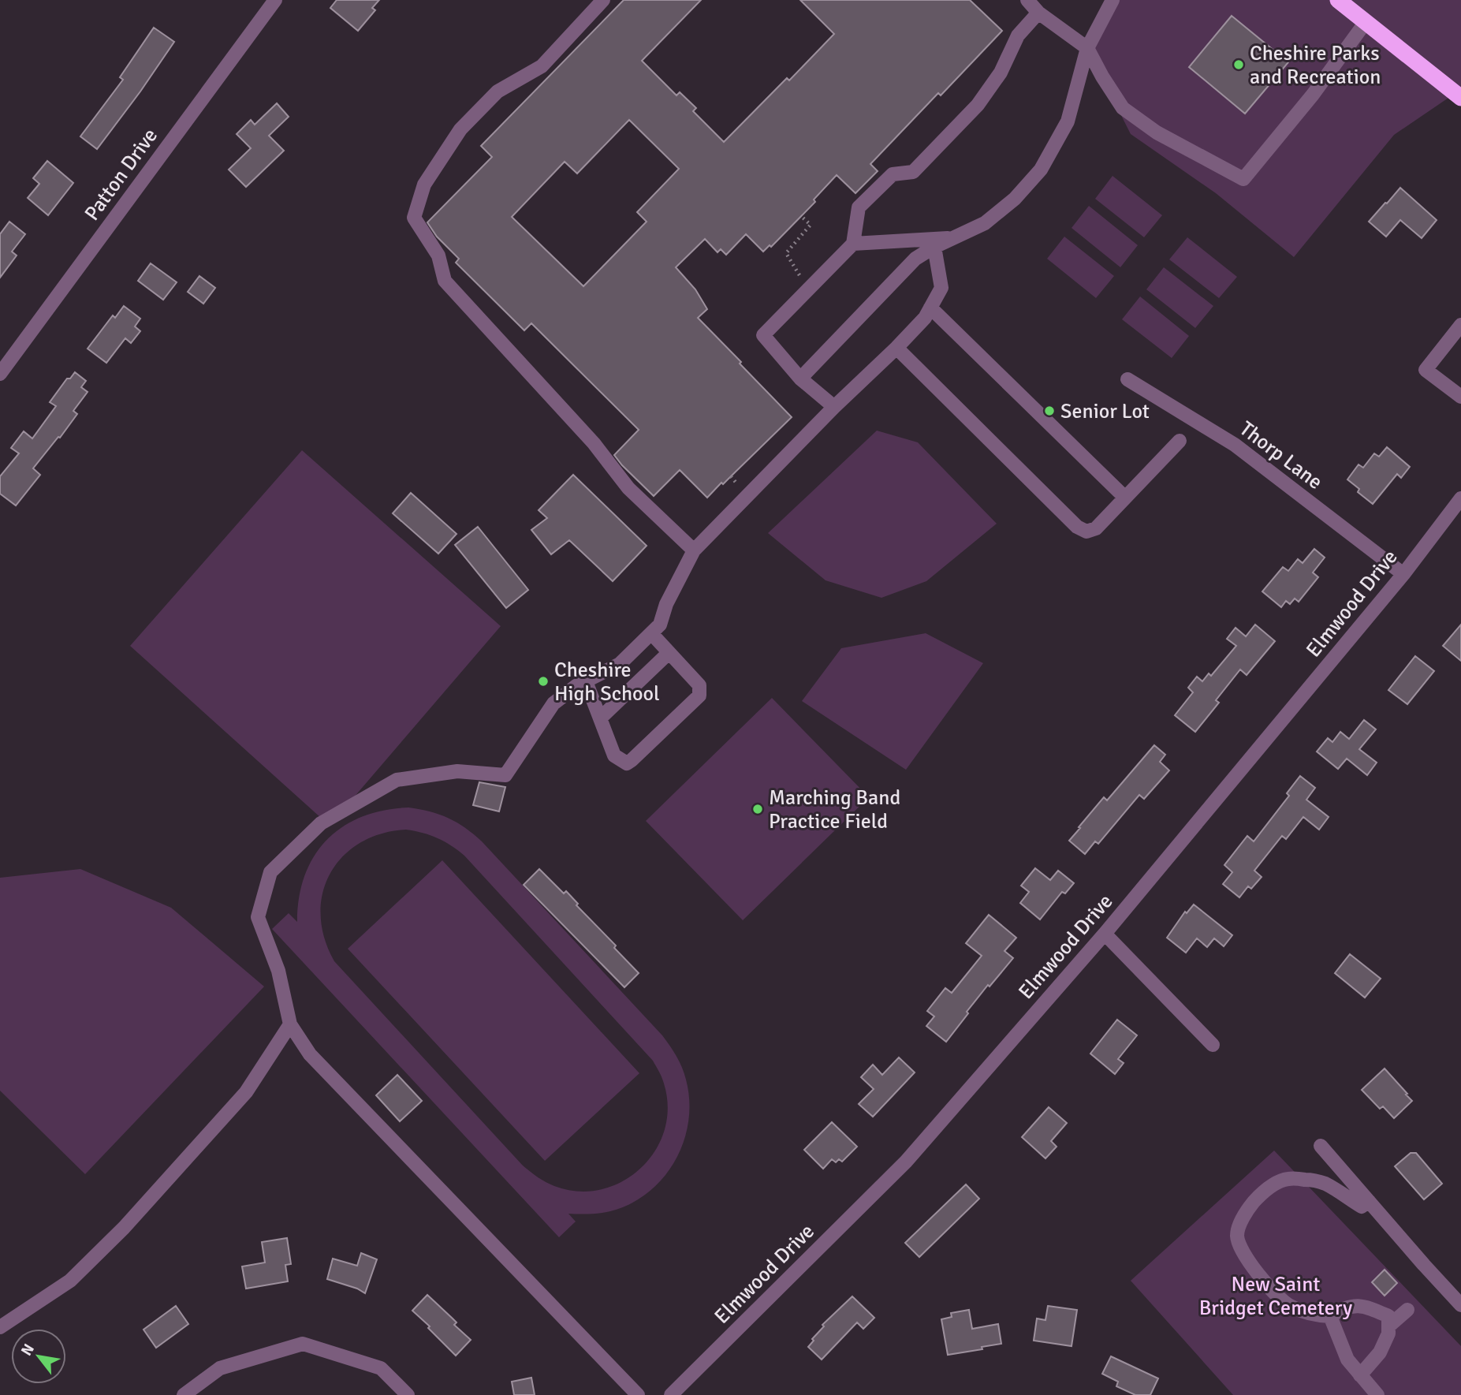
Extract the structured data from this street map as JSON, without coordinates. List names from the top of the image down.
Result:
{
  "streets": {
    "street": ["Patton Drive", "Thorp Lane", "Elmwood Drive"]
  },
  "crossings": [
    ["Thorp Lane", "Elmwood Drive"]
  ],
  "parks": ["New Saint Bridget Cemetery"],
  "places": [
    "Cheshire Parks and Recreation",
    "Senior Lot",
    "Cheshire High School",
    "Marching Band Practice Field"
  ],
  "north": "top left"
}
